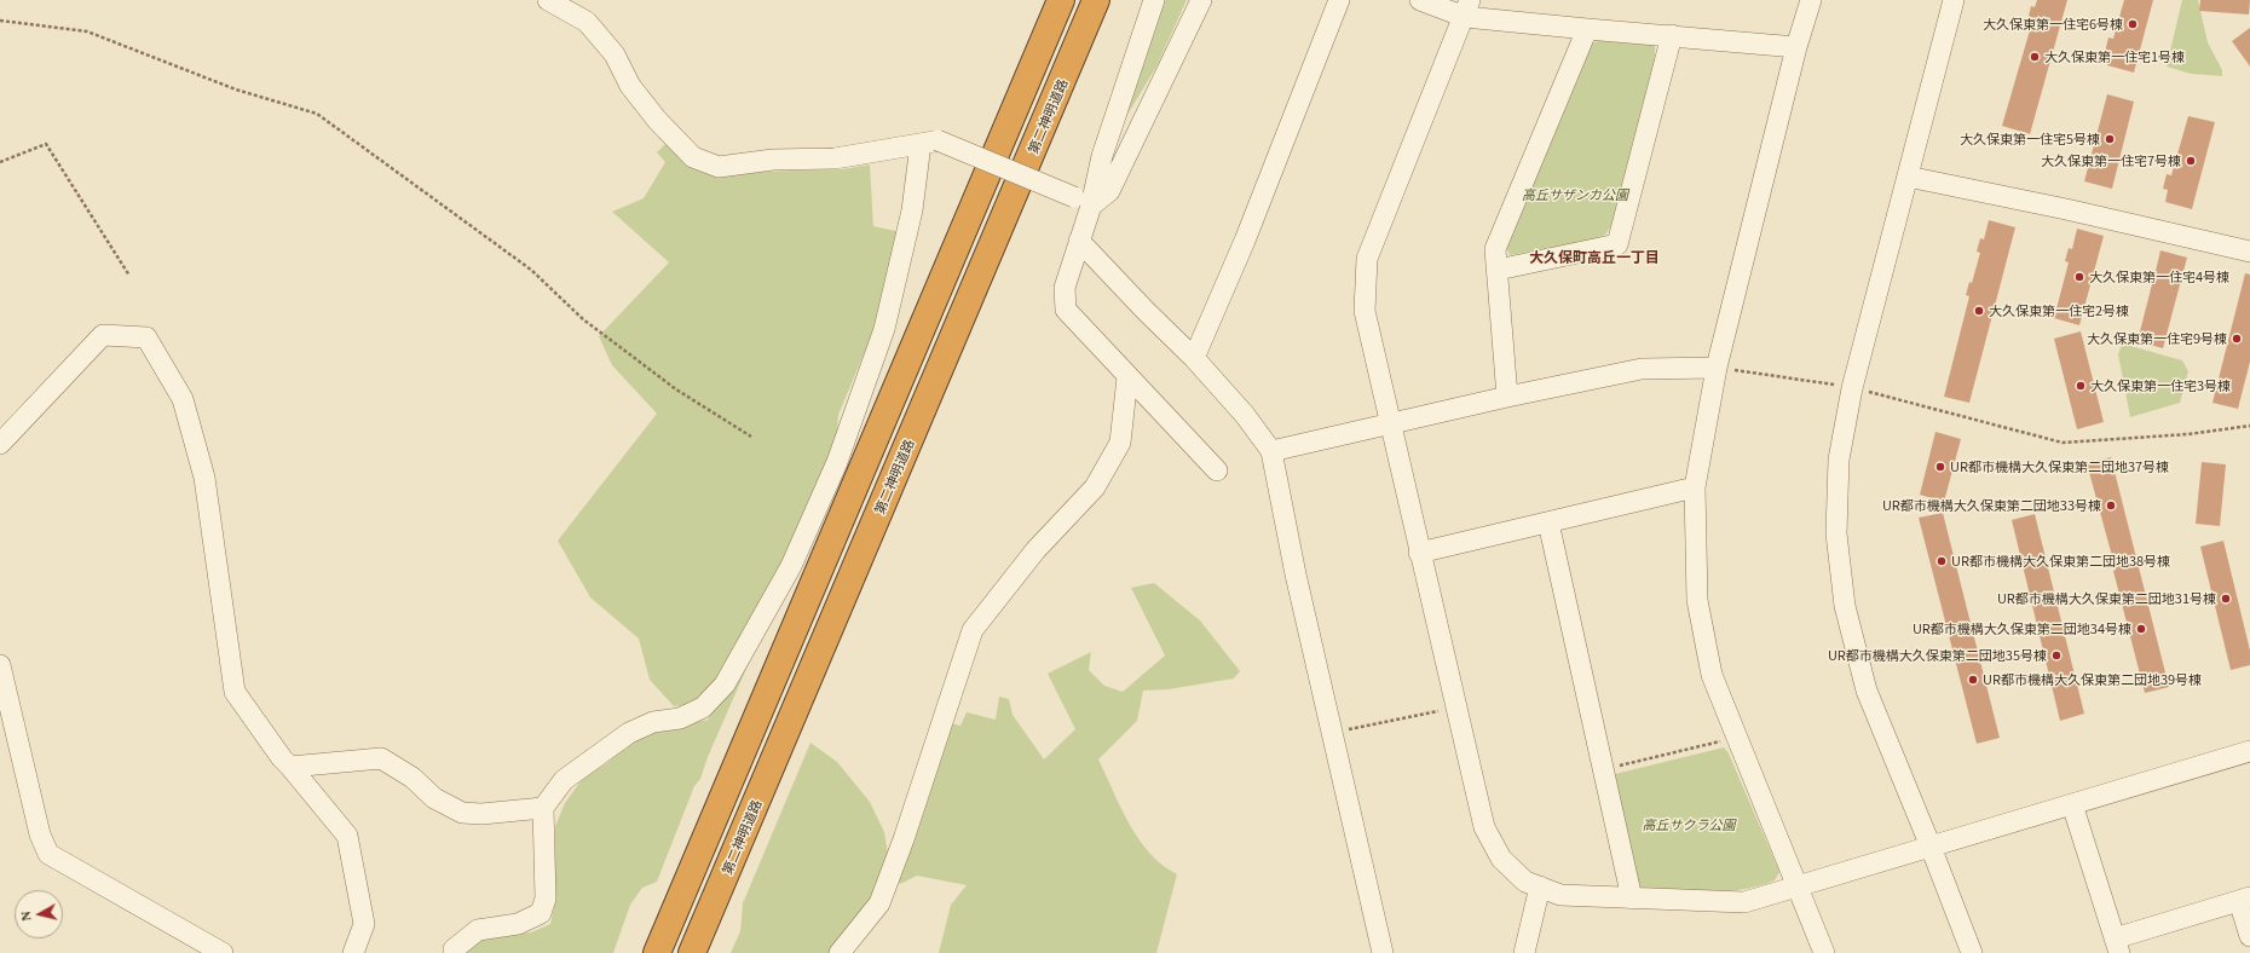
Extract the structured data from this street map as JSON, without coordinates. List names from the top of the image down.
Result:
{
  "streets": {
    "highway": ["第二神明道路"]
  },
  "districts": ["大久保町高丘一丁目"],
  "parks": ["高丘サザンカ公園", "高丘サクラ公園"],
  "places": [
    "大久保東第一住宅6号棟",
    "大久保東第一住宅1号棟",
    "大久保東第一住宅5号棟",
    "大久保東第一住宅7号棟",
    "大久保東第一住宅4号棟",
    "大久保東第一住宅2号棟",
    "大久保東第一住宅9号棟",
    "大久保東第一住宅3号棟",
    "UR都市機構大久保東第二団地37号棟",
    "UR都市機構大久保東第二団地33号棟",
    "UR都市機構大久保東第二団地38号棟",
    "UR都市機構大久保東第二団地31号棟",
    "UR都市機構大久保東第二団地34号棟",
    "UR都市機構大久保東第二団地35号棟",
    "UR都市機構大久保東第二団地39号棟"
  ],
  "north": "left"
}
